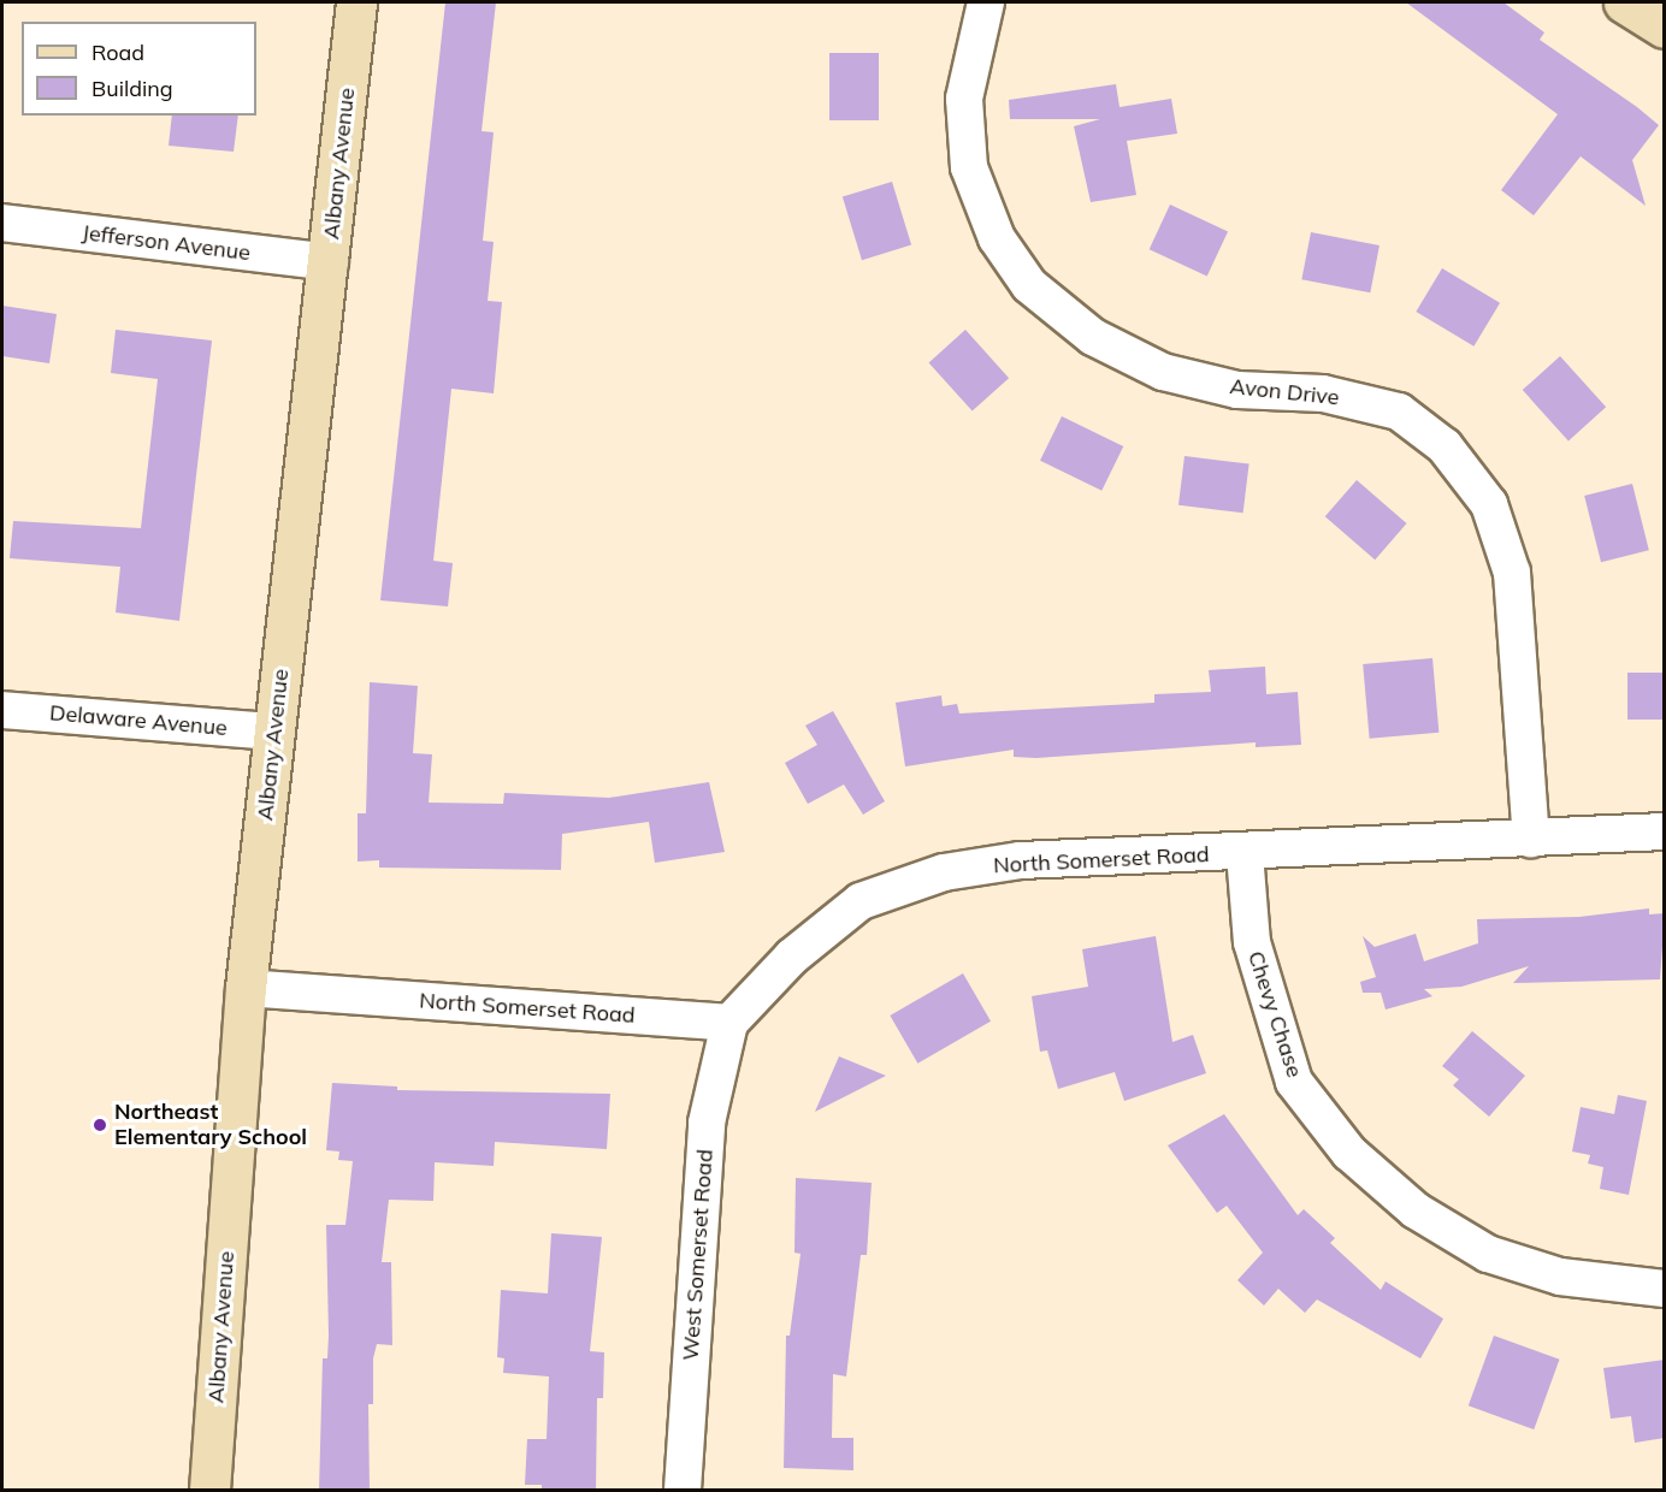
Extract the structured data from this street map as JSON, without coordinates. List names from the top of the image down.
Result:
{
  "streets": {
    "street": [
      "Albany Avenue",
      "Jefferson Avenue",
      "Avon Drive",
      "Delaware Avenue",
      "North Somerset Road",
      "Chevy Chase",
      "West Somerset Road"
    ]
  },
  "crossings": [
    ["Albany Avenue", "Jefferson Avenue"],
    ["Albany Avenue", "Delaware Avenue"],
    ["Albany Avenue", "North Somerset Road"],
    ["Avon Drive", "North Somerset Road"],
    ["North Somerset Road", "Chevy Chase"],
    ["North Somerset Road", "West Somerset Road"]
  ],
  "places": ["Northeast Elementary School"],
  "legend": ["Road", "Building"]
}
